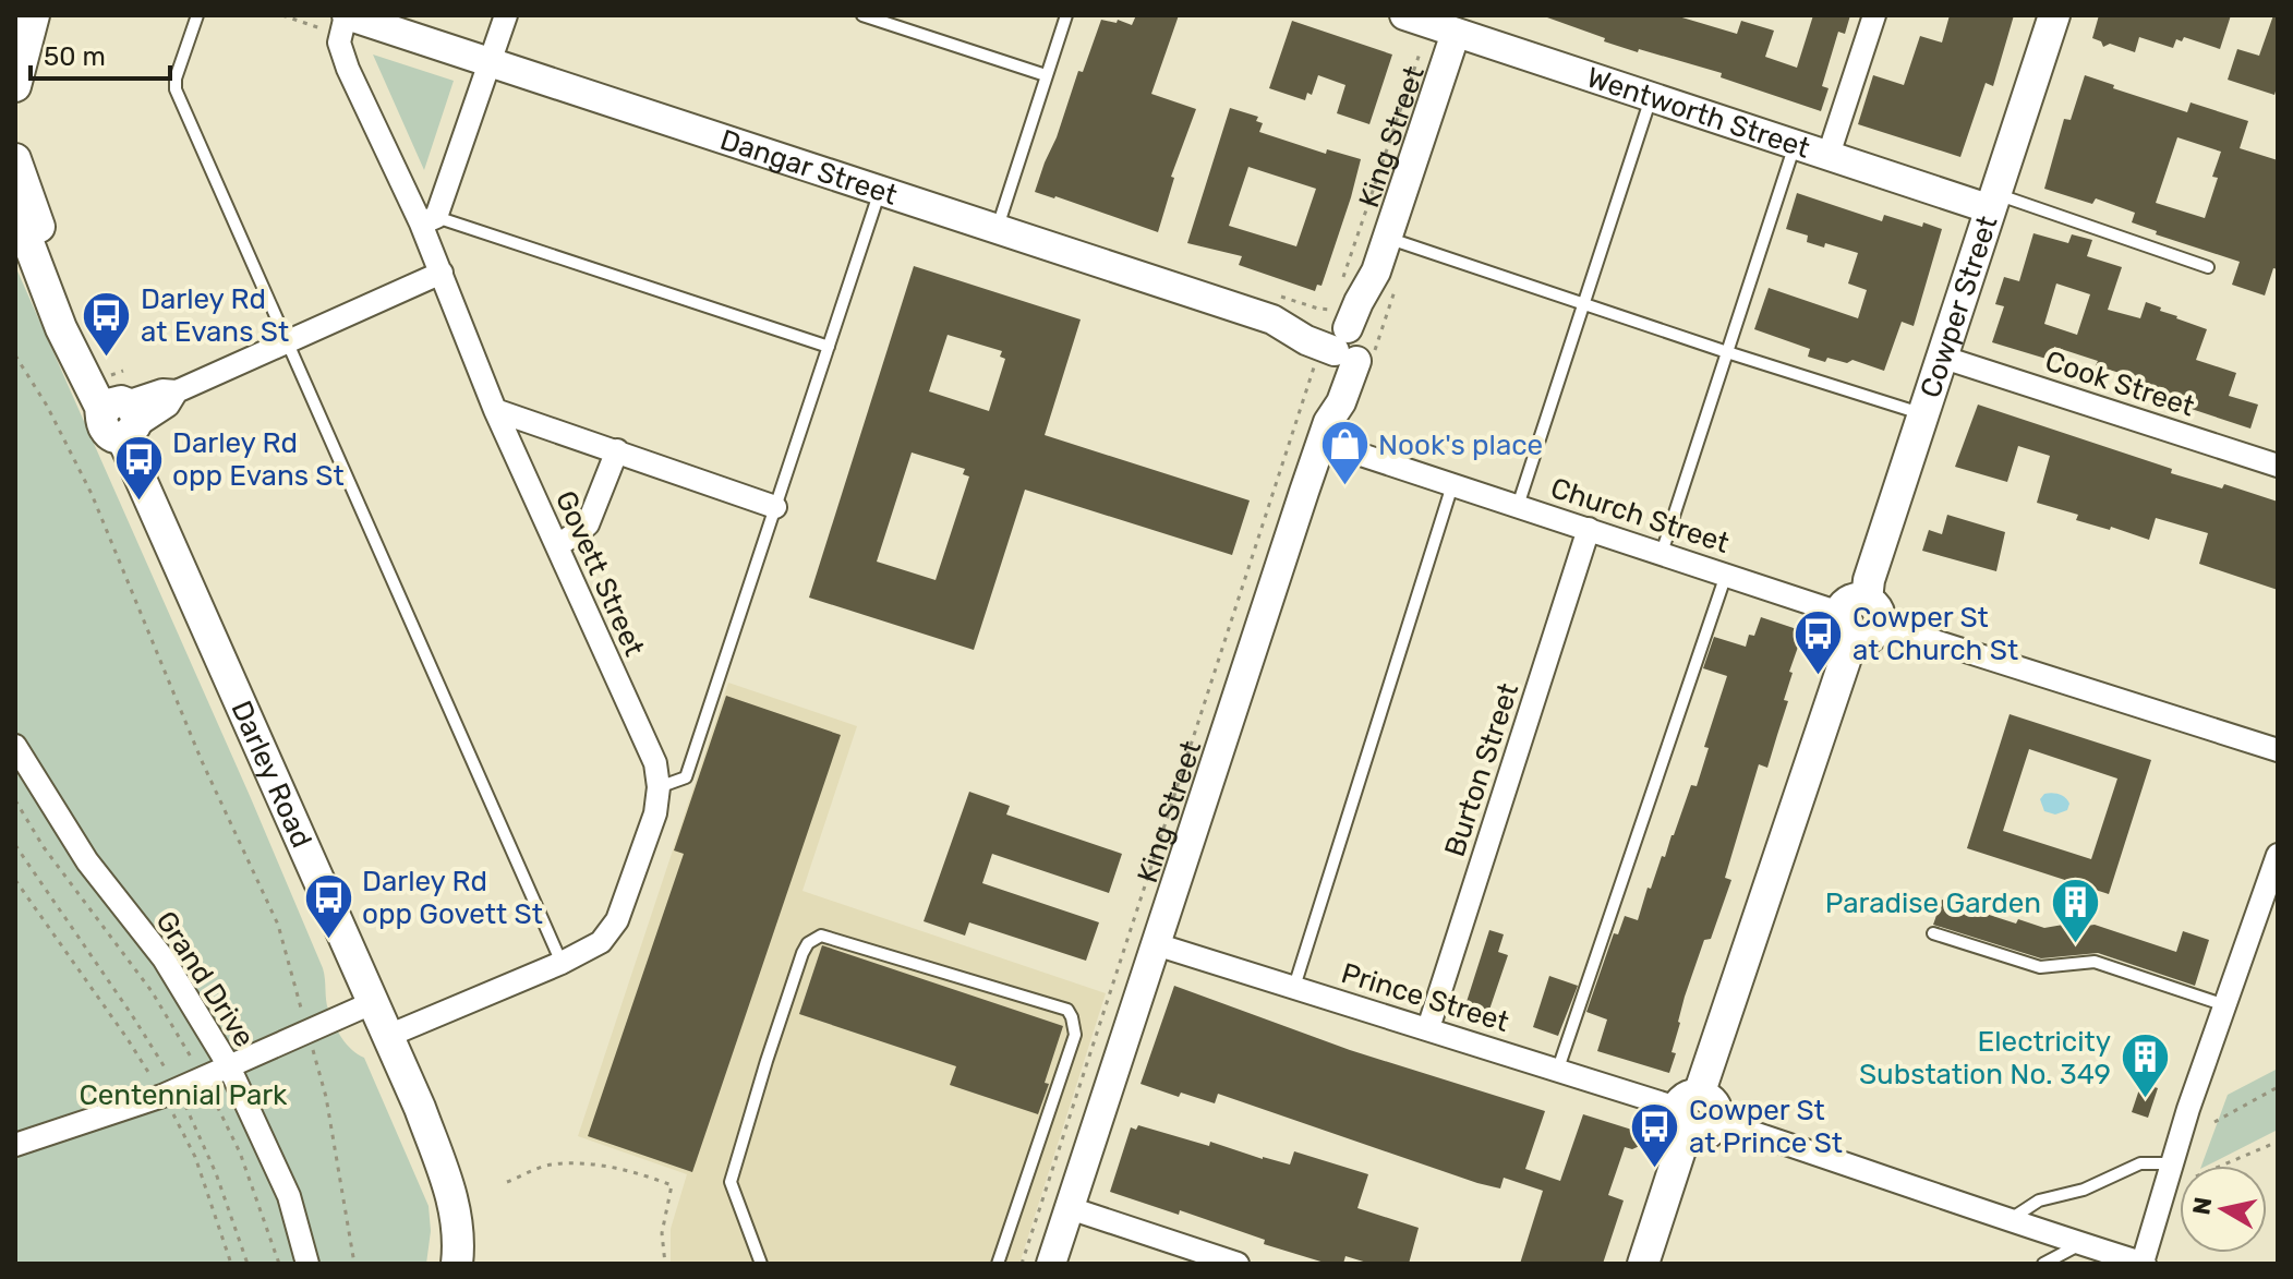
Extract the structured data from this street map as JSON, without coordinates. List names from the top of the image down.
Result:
{
  "streets": {
    "main road": ["Cowper Street", "Darley Road"],
    "street": [
      "Wentworth Street",
      "King Street",
      "Dangar Street",
      "Cook Street",
      "Church Street",
      "Govett Street",
      "Burton Street",
      "Grand Drive",
      "Prince Street"
    ]
  },
  "crossings": [
    ["Wentworth Street", "King Street"],
    ["Wentworth Street", "Cowper Street"],
    ["King Street", "Dangar Street"],
    ["King Street", "Church Street"],
    ["King Street", "Prince Street"],
    ["Dangar Street", "Govett Street"],
    ["Cowper Street", "Cook Street"],
    ["Cowper Street", "Church Street"],
    ["Cowper Street", "Prince Street"],
    ["Church Street", "Burton Street"],
    ["Govett Street", "Darley Road"],
    ["Burton Street", "Prince Street"]
  ],
  "parks": ["Centennial Park"],
  "places": {
    "bus stop": [
      "Darley Rd at Evans St",
      "Darley Rd opp Evans St",
      "Cowper St at Church St",
      "Darley Rd opp Govett St",
      "Cowper St at Prince St"
    ],
    "shop": ["Nook's place"],
    "building": ["Paradise Garden", "Electricity Substation No. 349"]
  },
  "scale_bar": "50 m",
  "north": "left"
}
